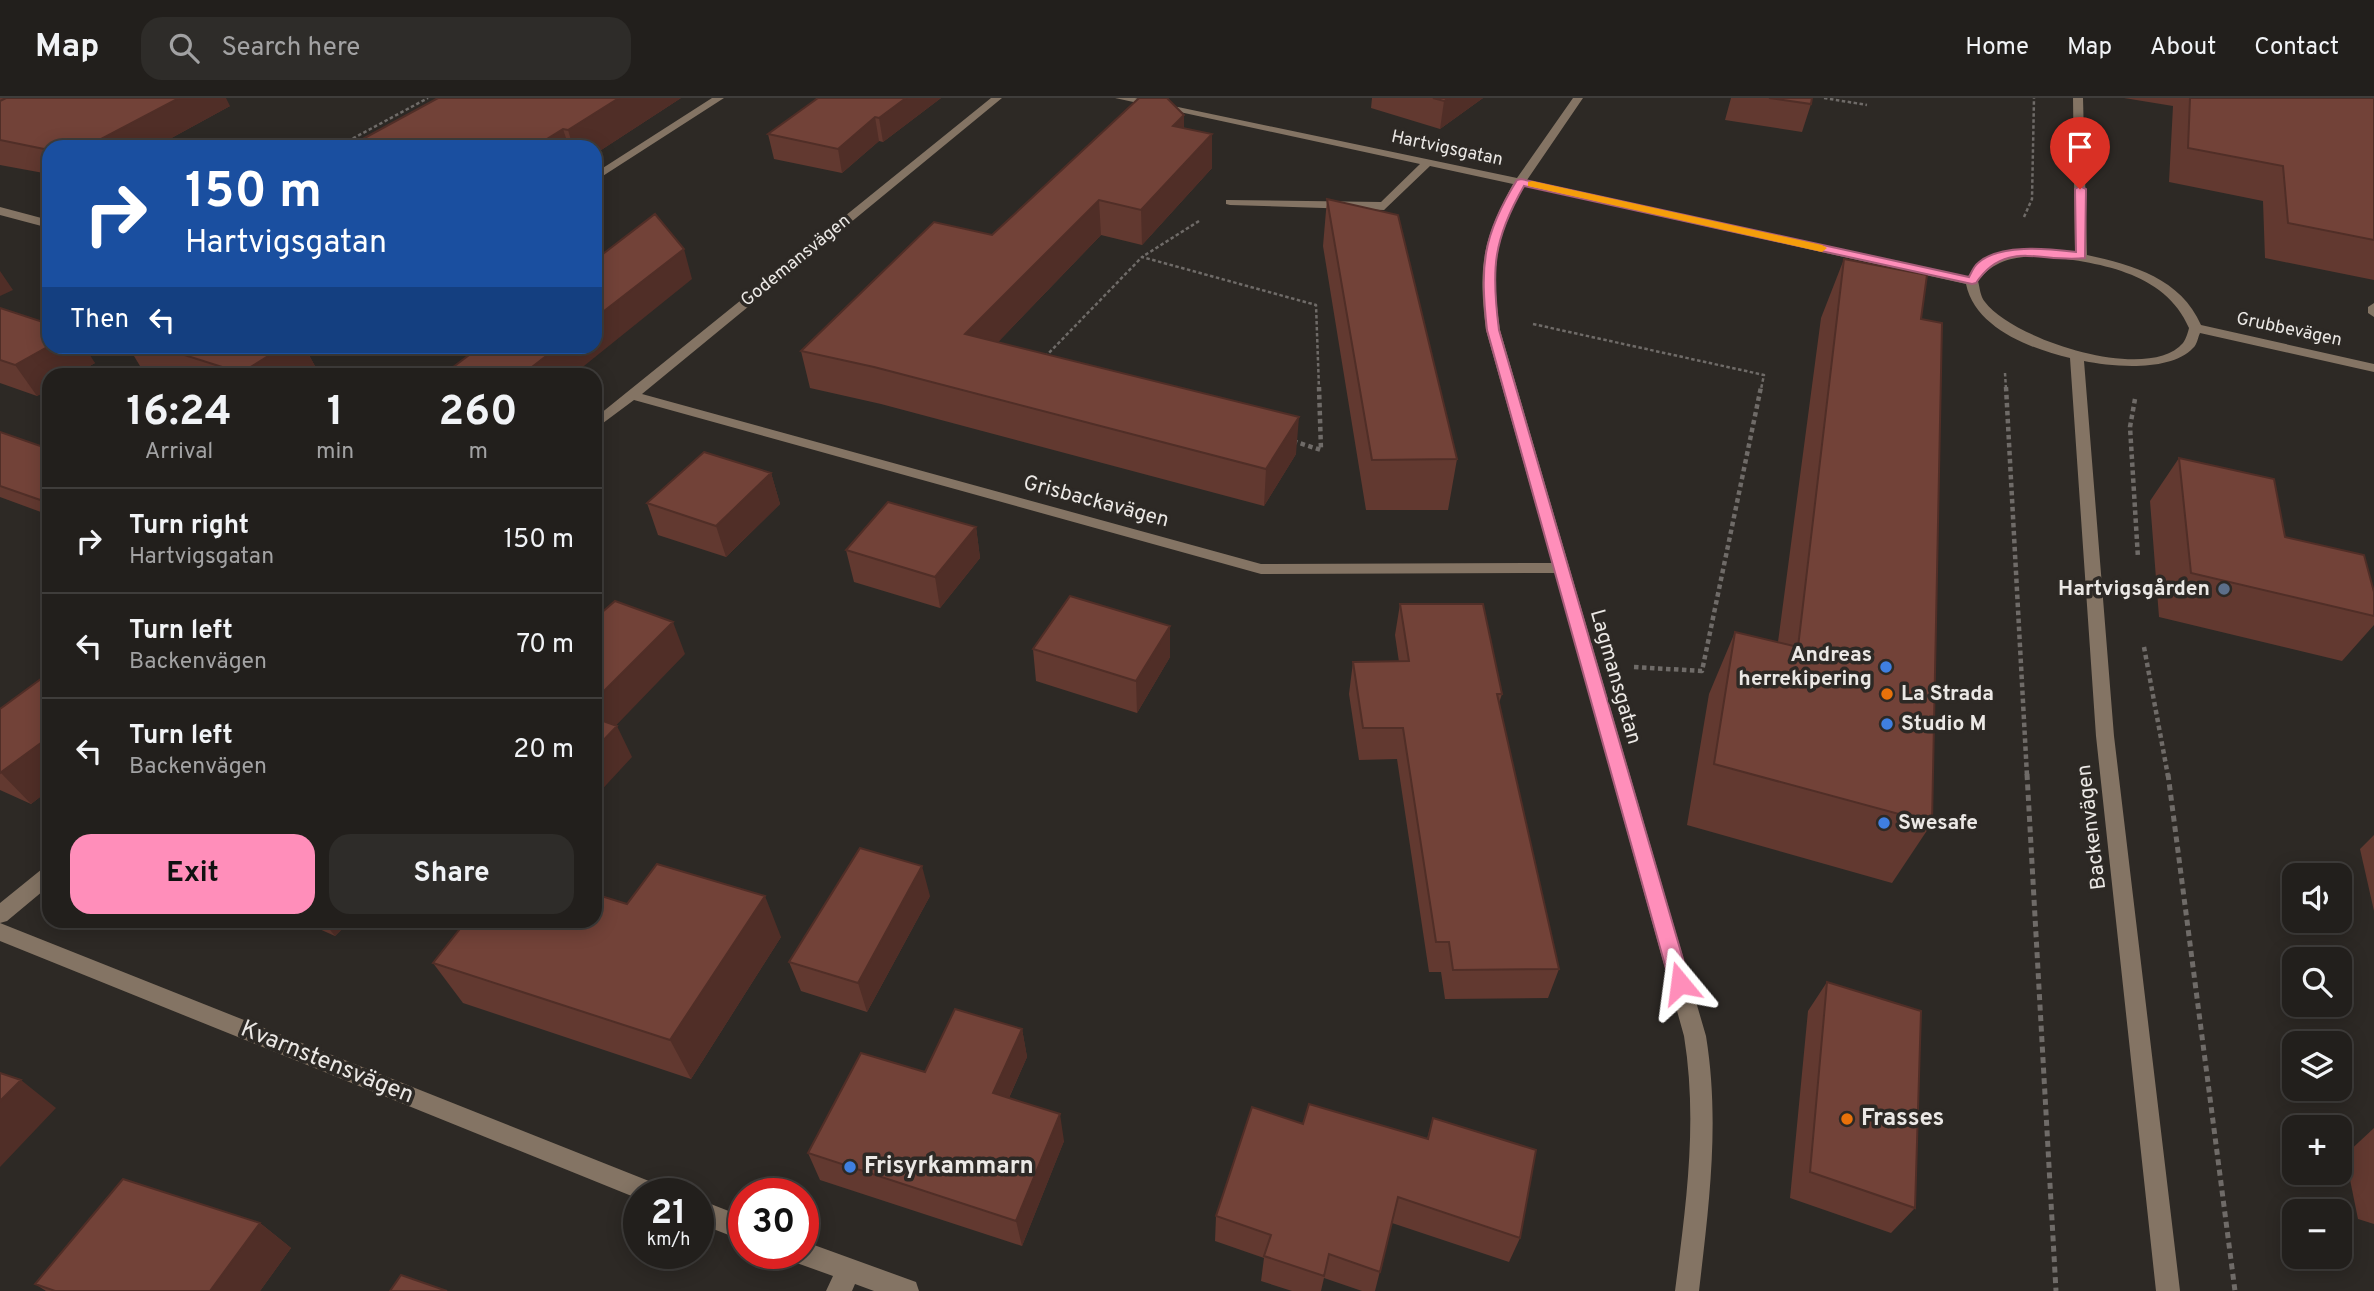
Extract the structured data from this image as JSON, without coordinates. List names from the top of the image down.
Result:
{
  "streets": {
    "street": [
      "Hartvigsgatan",
      "Godemansvägen",
      "Grubbevägen",
      "Grisbackavägen",
      "Lagmansgatan",
      "Backenvägen",
      "Kvarnstensvägen"
    ]
  },
  "crossings": [
    ["Hartvigsgatan", "Lagmansgatan"],
    ["Godemansvägen", "Grisbackavägen"],
    ["Grisbackavägen", "Lagmansgatan"]
  ],
  "places": [
    "Hartvigsgården",
    "Andreas herrekipering",
    "La Strada",
    "Studio M",
    "Swesafe",
    "Frasses",
    "Frisyrkammarn"
  ],
  "page": {
    "header": "Map",
    "search": "Search here",
    "nav": [
      "Home",
      "Map",
      "About",
      "Contact"
    ],
    "turn": ["150 m", "Hartvigsgatan"],
    "then": "Then",
    "eta": [
      "16:24",
      "Arrival",
      "1",
      "min",
      "260",
      "m"
    ],
    "list": [
      {
        "name": "Turn right",
        "note": "Hartvigsgatan",
        "value": "150 m"
      },
      {
        "name": "Turn left",
        "note": "Backenvägen",
        "value": "70 m"
      },
      {
        "name": "Turn left",
        "note": "Backenvägen",
        "value": "20 m"
      }
    ],
    "buttons": ["Exit", "Share"],
    "map_buttons": ["+", "−"],
    "speed": "21 km/h",
    "limit": "30"
  }
}
